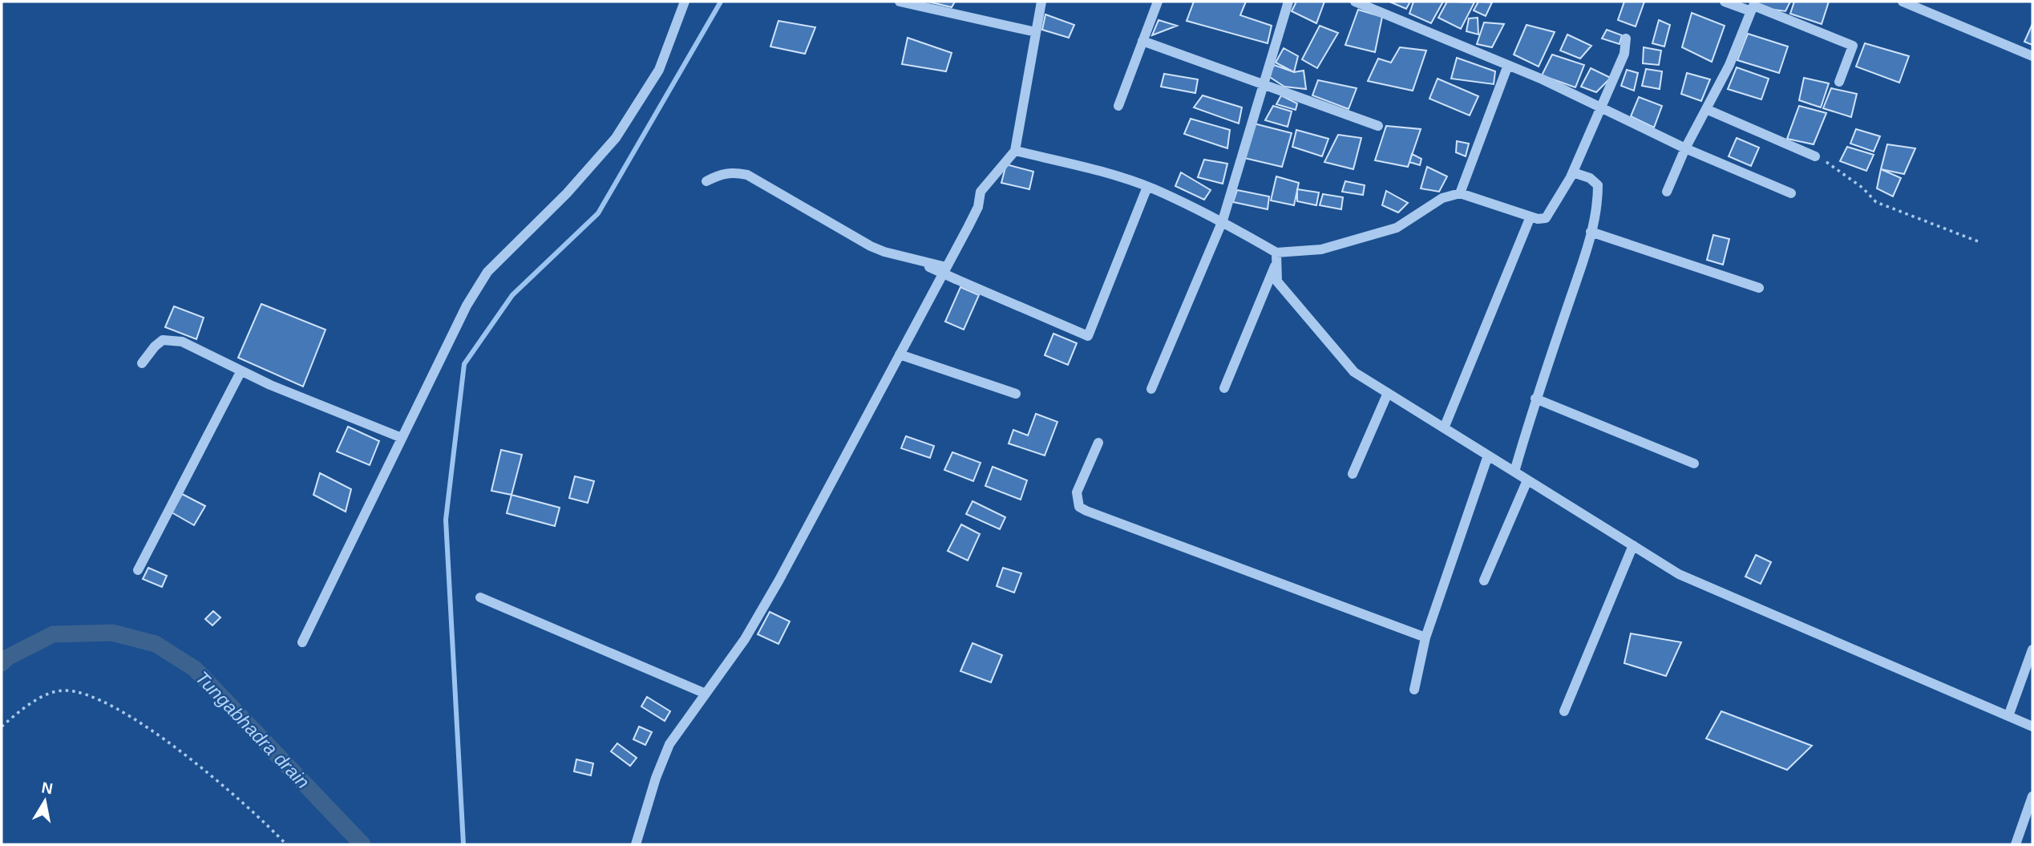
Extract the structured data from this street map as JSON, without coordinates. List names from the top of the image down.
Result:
{
  "water": ["Tungabhadra drain"],
  "north": "top"
}
